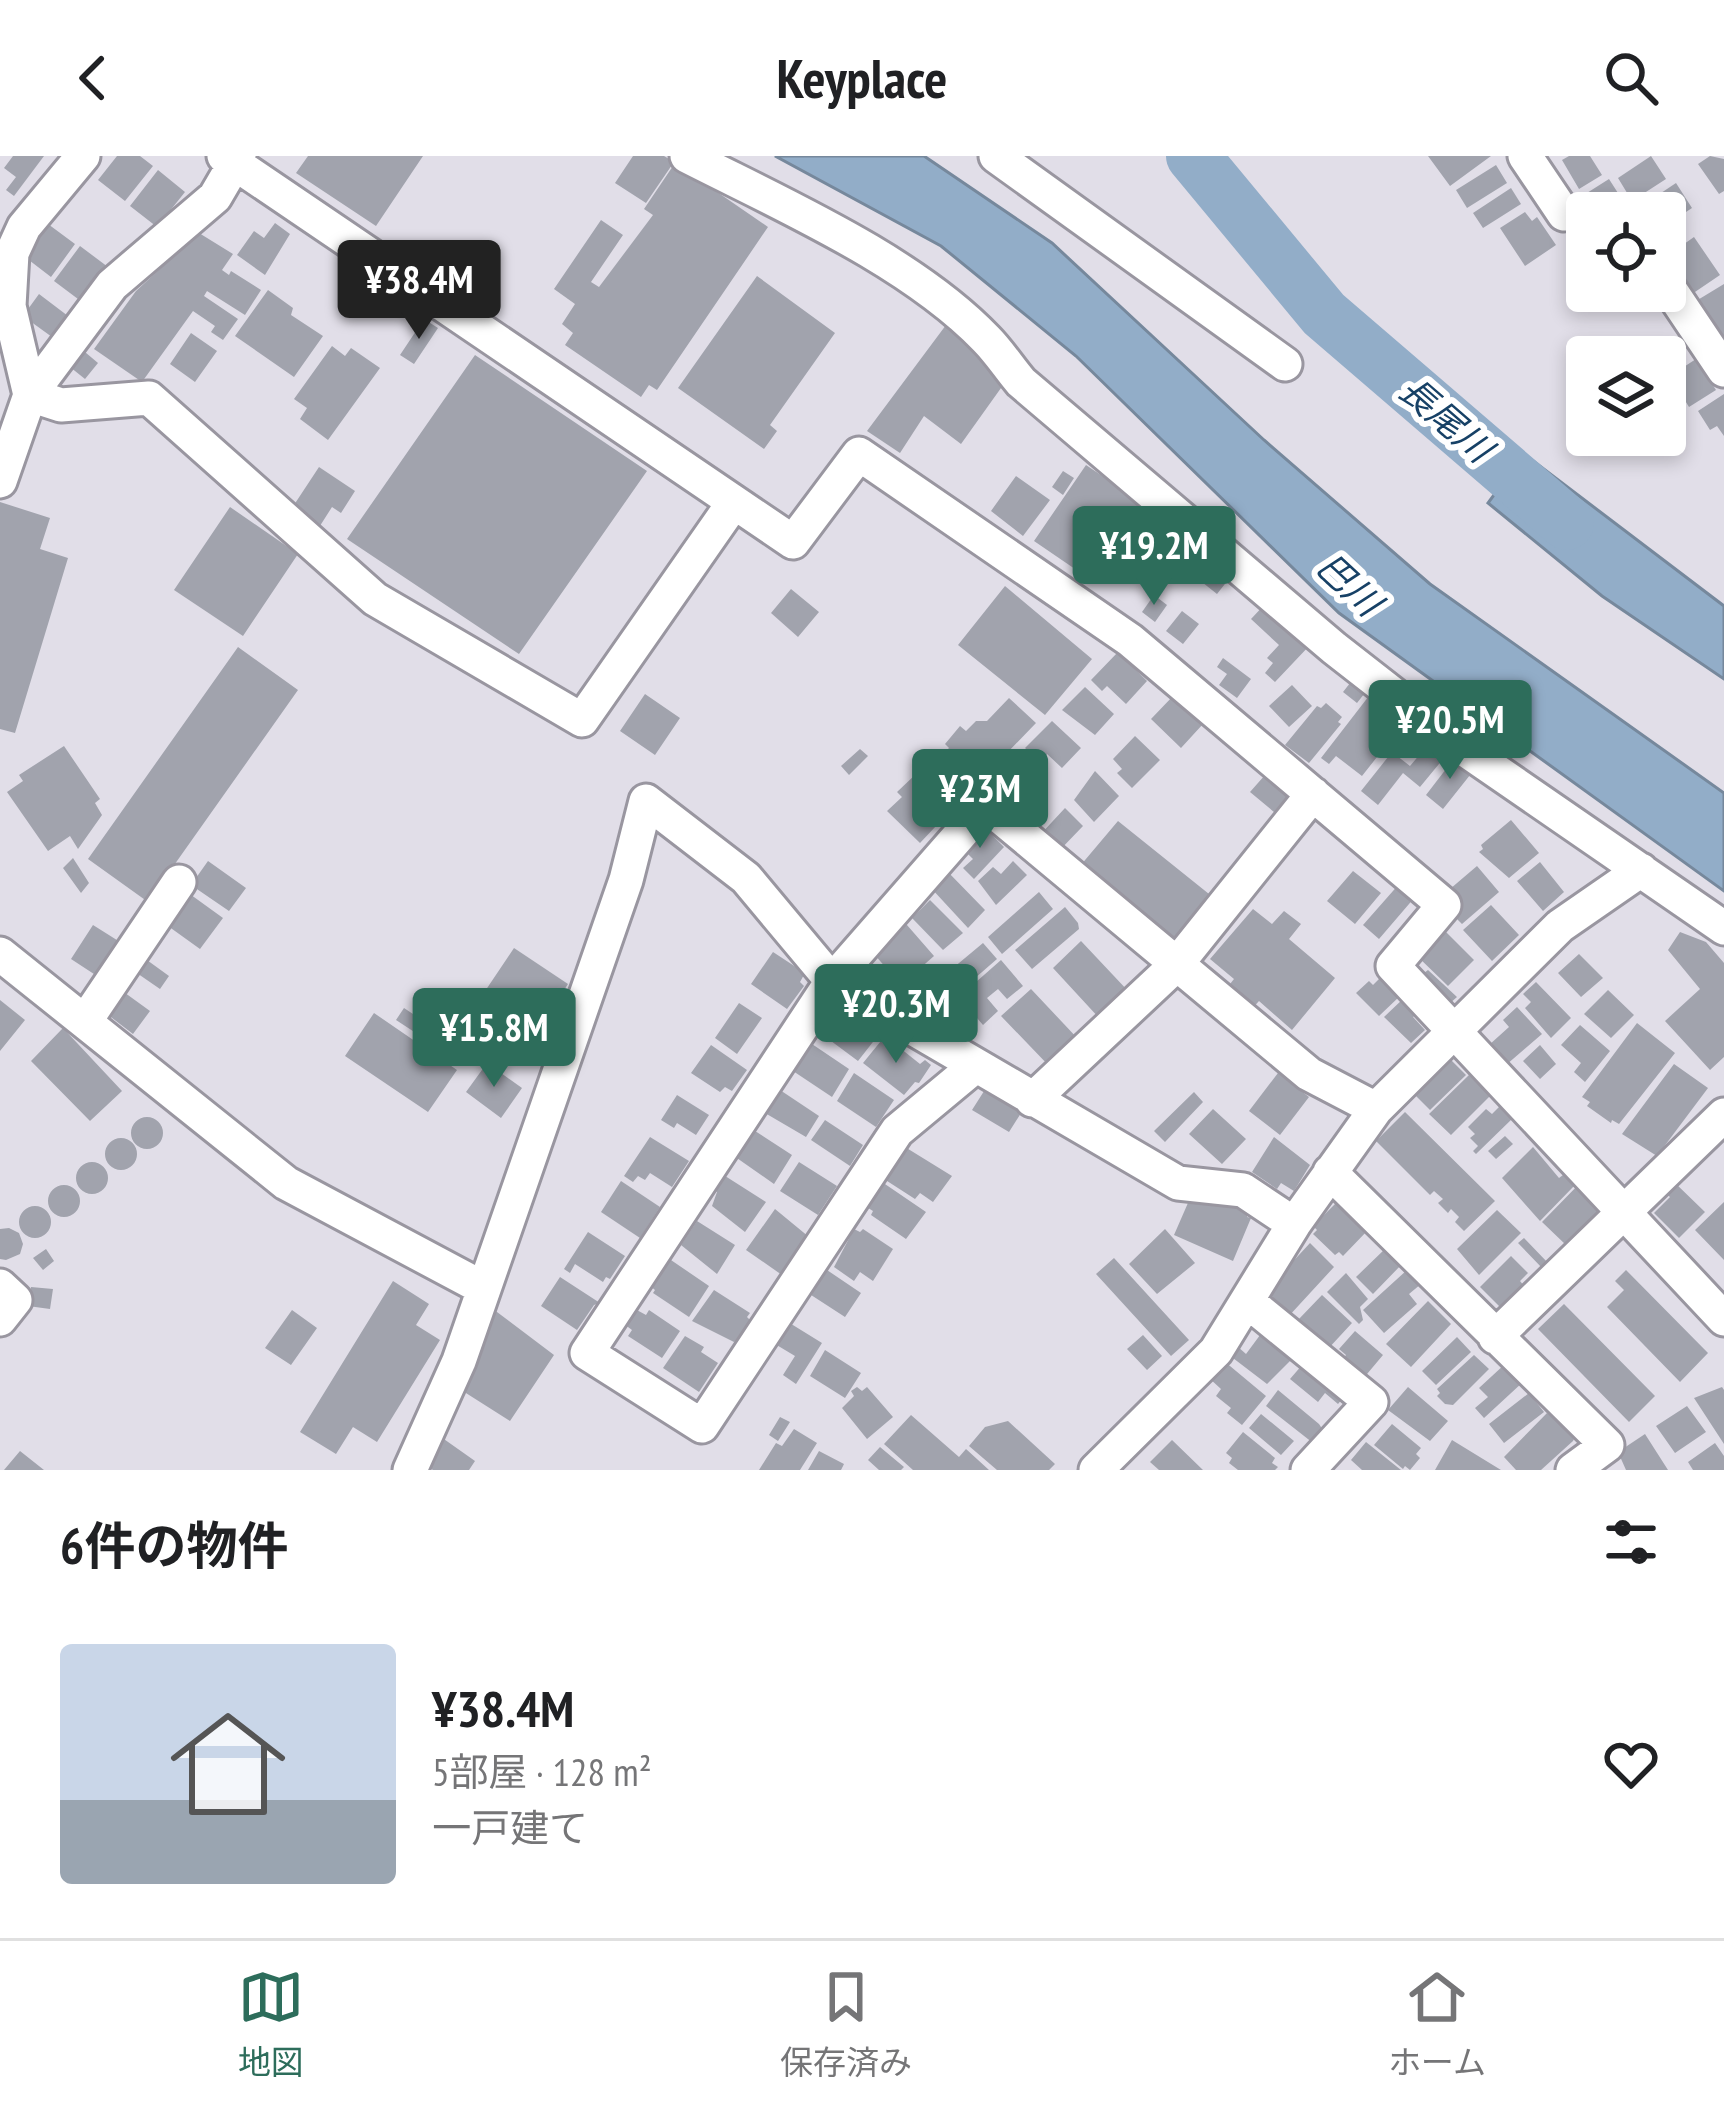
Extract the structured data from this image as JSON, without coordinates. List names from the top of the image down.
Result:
{
  "water": ["長尾川", "巴川"],
  "page": {
    "header": "Keyplace",
    "price": [
      "¥38.4M",
      "¥19.2M",
      "¥20.5M",
      "¥23M",
      "¥20.3M",
      "¥15.8M"
    ],
    "heading": "6件の物件",
    "list": [
      {
        "name": "¥38.4M",
        "note": "5部屋 · 128 m² · 一戸建て"
      }
    ],
    "tabs": ["地図", "保存済み", "ホーム"]
  }
}
